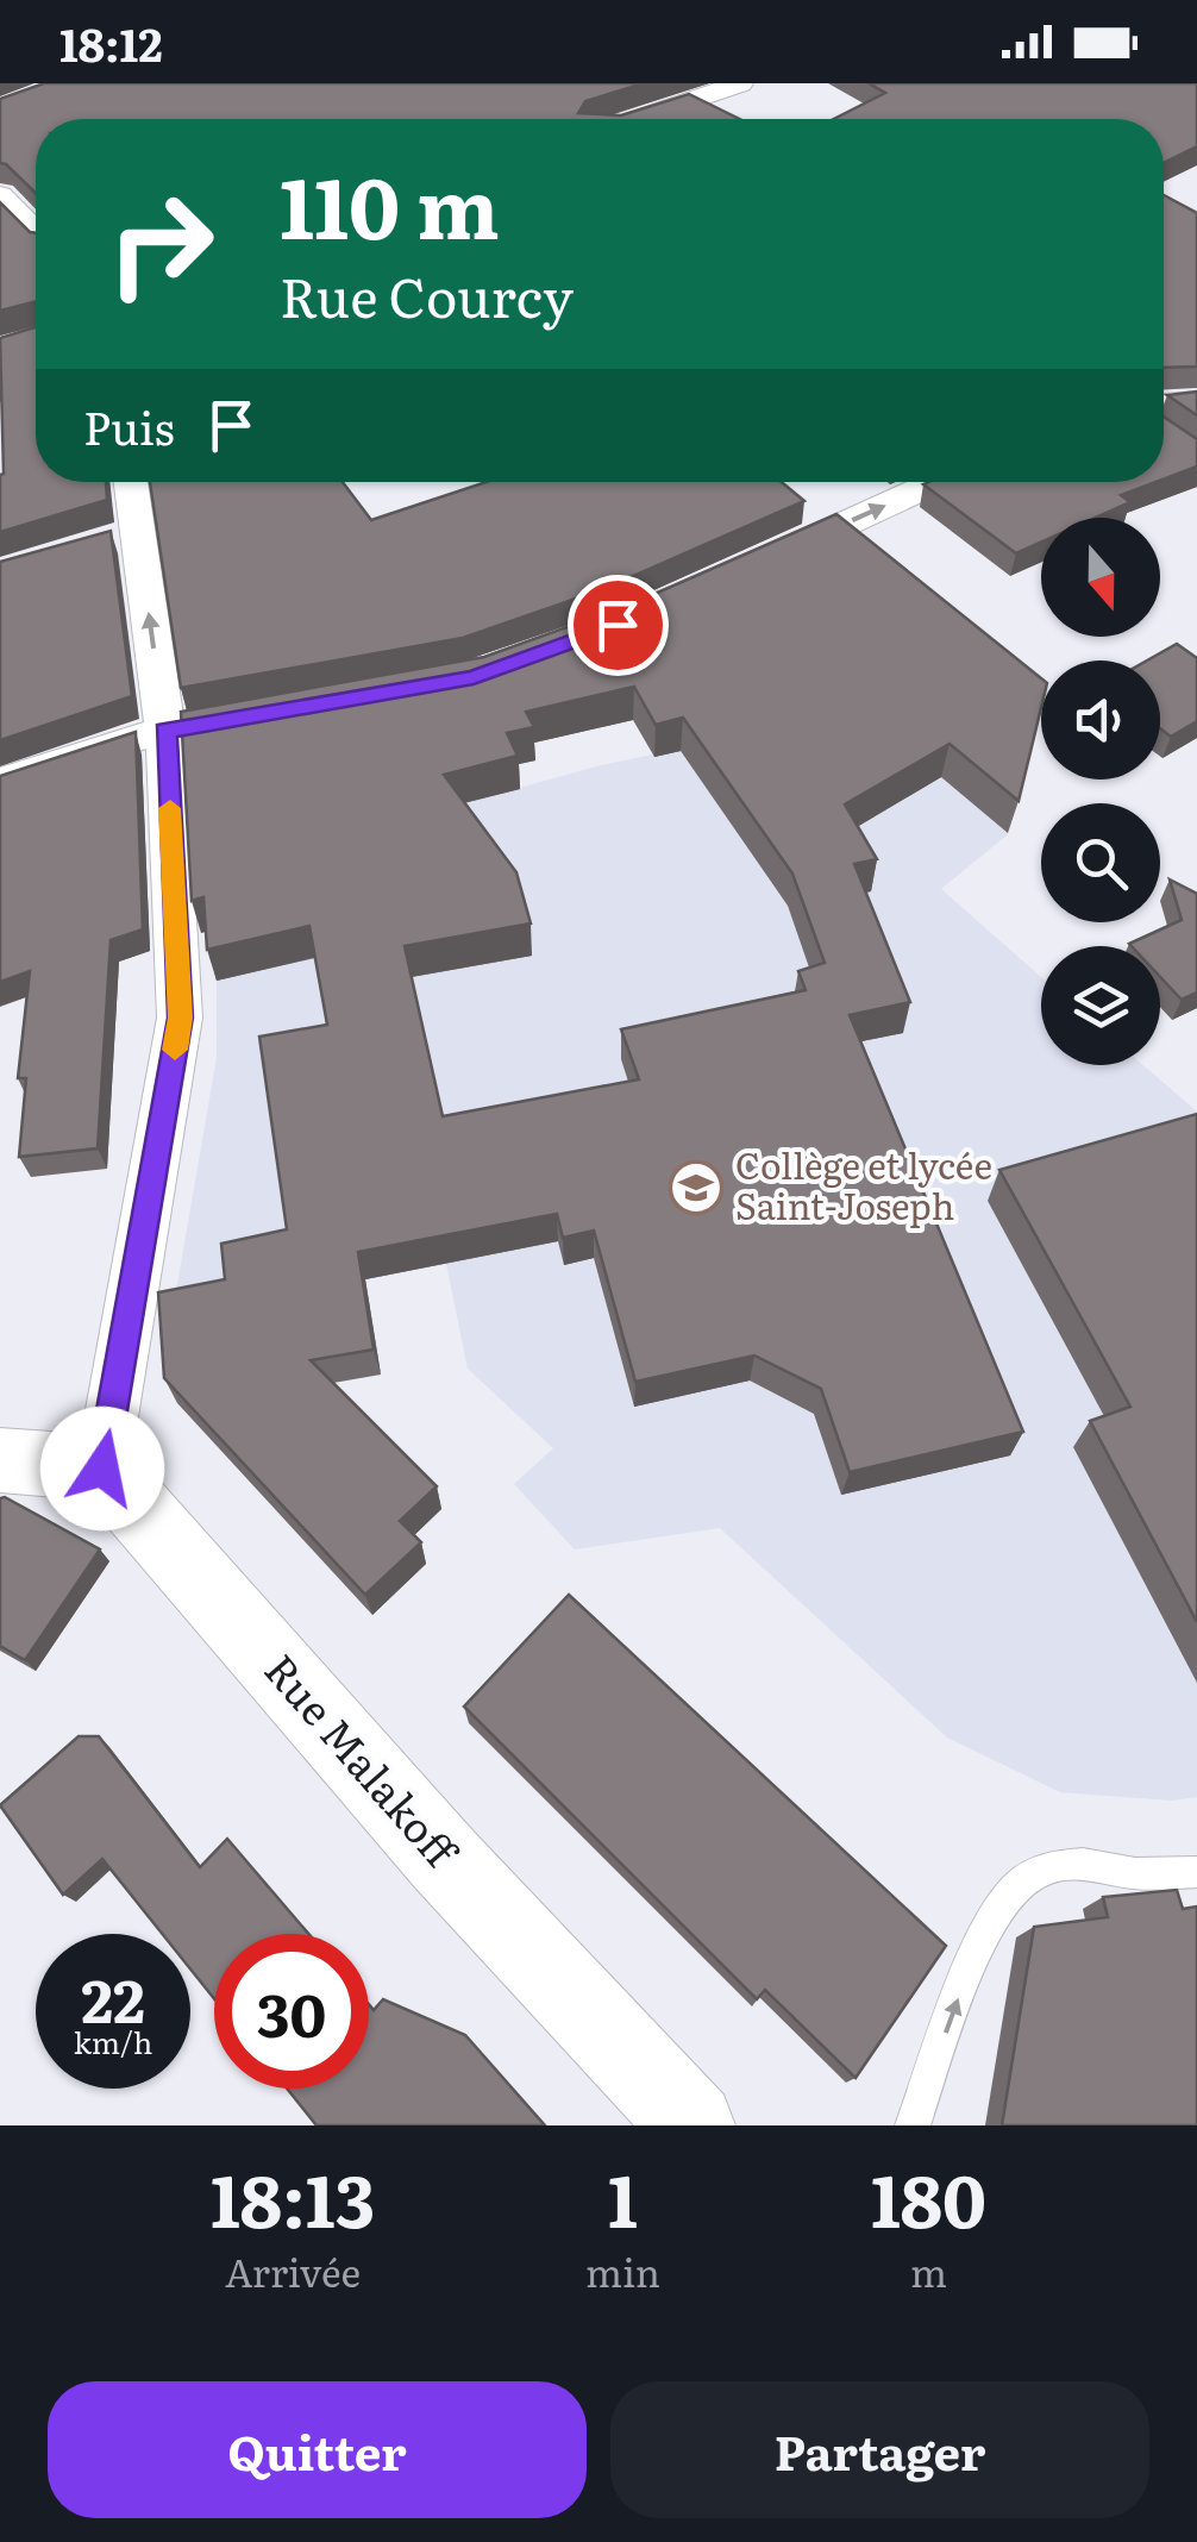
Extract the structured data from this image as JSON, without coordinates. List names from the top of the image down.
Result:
{
  "streets": {
    "street": ["Rue Malakoff"]
  },
  "places": {
    "school or university": ["Collège et lycée Saint-Joseph"]
  },
  "north": "bottom",
  "page": {
    "status": "18:12",
    "turn": ["110 m", "Rue Courcy"],
    "then": "Puis",
    "speed": "22 km/h",
    "limit": "30",
    "eta": [
      "18:13",
      "Arrivée",
      "1",
      "min",
      "180",
      "m"
    ],
    "buttons": ["Quitter", "Partager"]
  }
}
